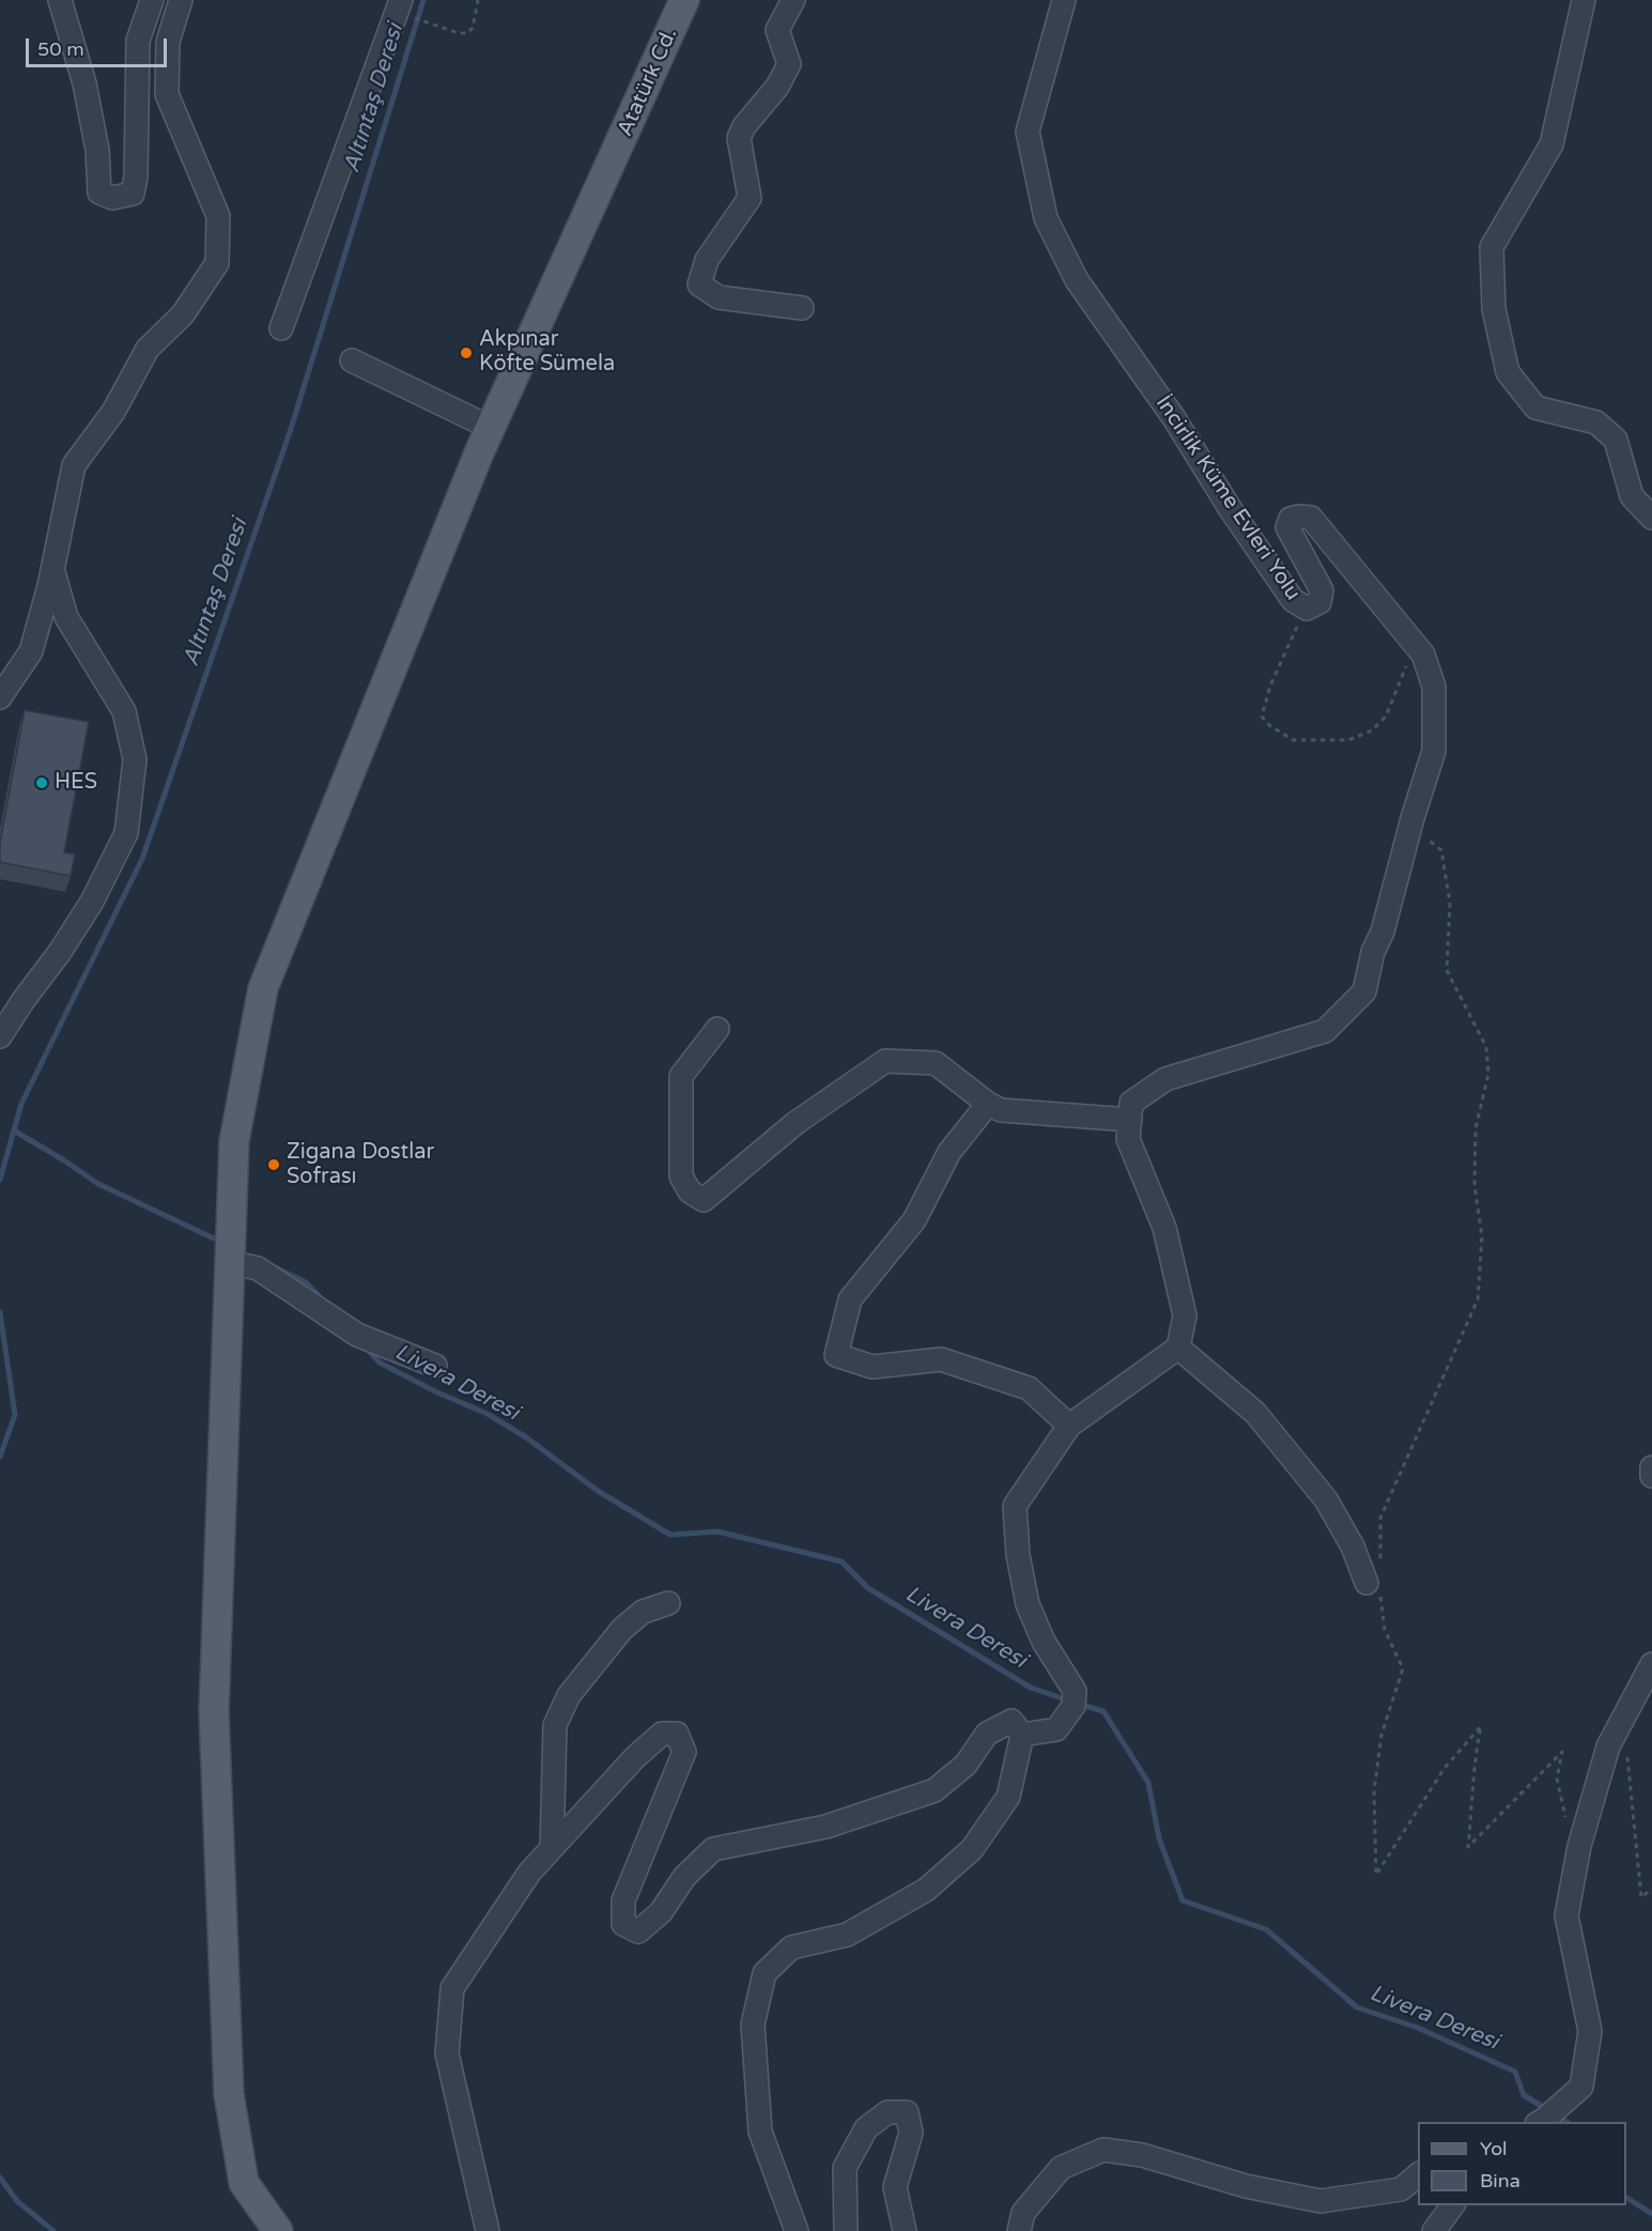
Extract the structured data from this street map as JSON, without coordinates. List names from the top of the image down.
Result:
{
  "streets": {
    "main road": ["Atatürk Cd."],
    "street": ["İncirlik Küme Evleri Yolu"]
  },
  "water": ["Altıntaş Deresi", "Livera Deresi"],
  "places": ["Akpınar Köfte Sümela", "HES", "Zigana Dostlar Sofrası"],
  "legend": ["Yol", "Bina"],
  "scale_bar": "50 m"
}
